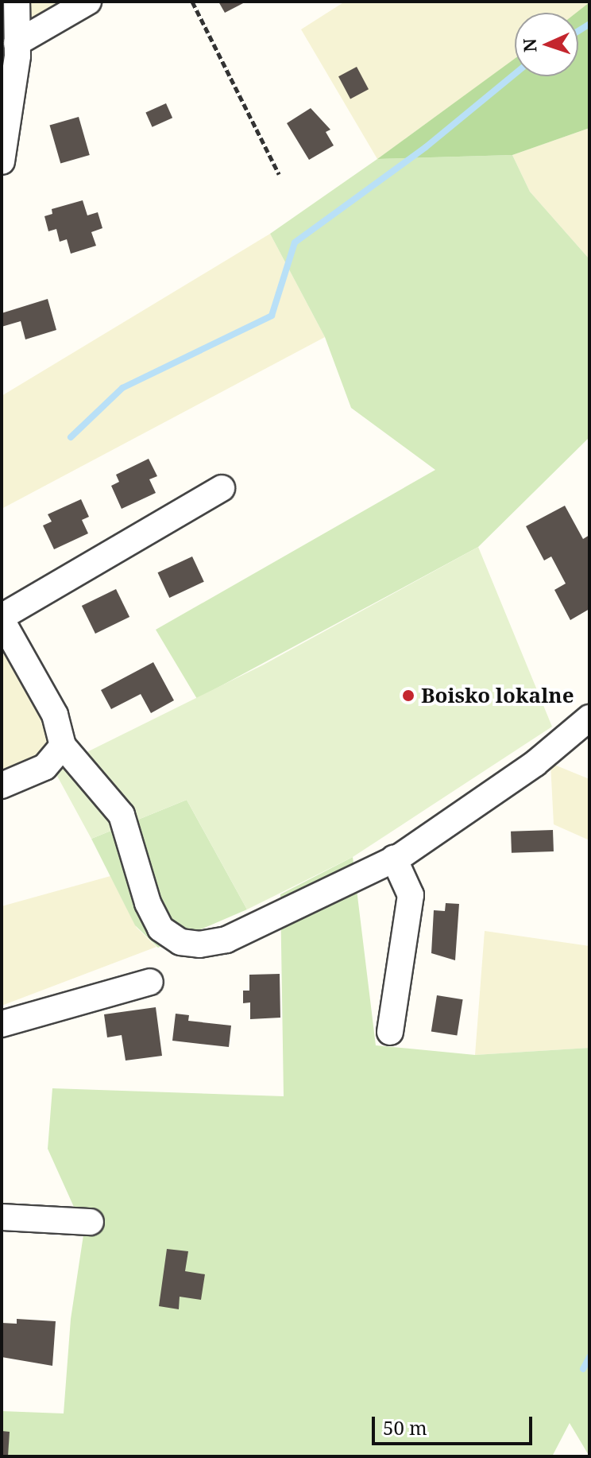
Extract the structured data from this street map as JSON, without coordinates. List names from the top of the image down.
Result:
{
  "places": ["Boisko lokalne"],
  "scale_bar": "50 m",
  "north": "left"
}
